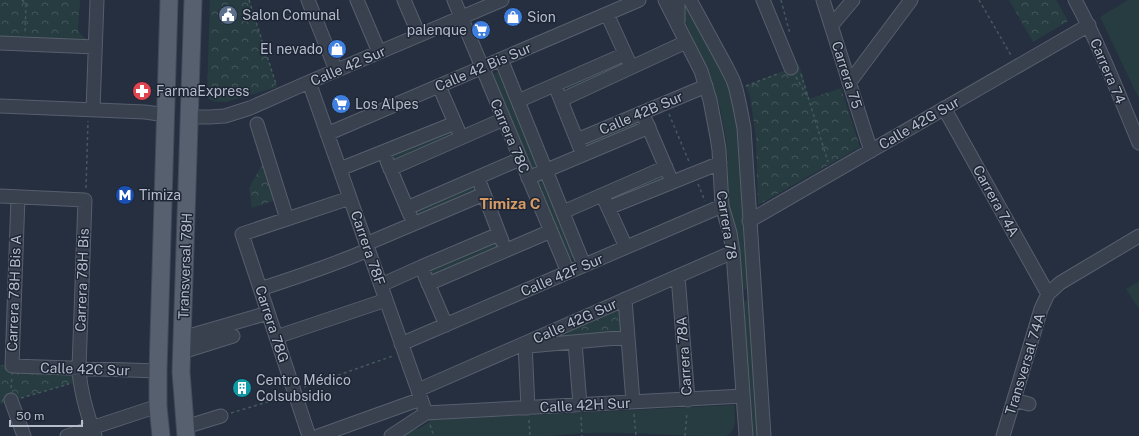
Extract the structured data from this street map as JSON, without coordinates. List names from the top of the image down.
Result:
{
  "streets": {
    "main road": ["Transversal 78H"],
    "street": [
      "Calle 42 Sur",
      "Calle 42 Bis Sur",
      "Carrera 74",
      "Carrera 75",
      "Calle 42B Sur",
      "Calle 42G Sur",
      "Carrera 78C",
      "Carrera 74A",
      "Carrera 78",
      "Carrera 78F",
      "Calle 42F Sur",
      "Carrera 78H Bis",
      "Carrera 78H Bis A",
      "Carrera 78G",
      "Carrera 78A",
      "Transversal 74A",
      "Calle 42C Sur",
      "Calle 42H Sur"
    ]
  },
  "crossings": [
    ["Calle 42 Sur", "Carrera 78C"],
    ["Calle 42 Sur", "Carrera 78F"],
    ["Calle 42 Sur", "Transversal 78H"],
    ["Calle 42 Bis Sur", "Carrera 78C"],
    ["Calle 42 Bis Sur", "Carrera 78F"],
    ["Carrera 74", "Calle 42G Sur"],
    ["Carrera 75", "Calle 42G Sur"],
    ["Calle 42B Sur", "Carrera 78"],
    ["Calle 42G Sur", "Carrera 74A"],
    ["Calle 42G Sur", "Carrera 78"],
    ["Calle 42G Sur", "Carrera 78F"],
    ["Calle 42G Sur", "Carrera 78A"],
    ["Carrera 78C", "Calle 42F Sur"],
    ["Carrera 74A", "Transversal 74A"],
    ["Carrera 78", "Calle 42F Sur"],
    ["Carrera 78", "Calle 42H Sur"],
    ["Carrera 78F", "Calle 42F Sur"],
    ["Carrera 78F", "Calle 42H Sur"],
    ["Transversal 78H", "Calle 42C Sur"],
    ["Carrera 78H Bis", "Calle 42C Sur"],
    ["Carrera 78H Bis A", "Calle 42C Sur"],
    ["Carrera 78A", "Calle 42H Sur"]
  ],
  "districts": ["Timiza C"],
  "places": {
    "public building": ["Salon Comunal"],
    "shop": ["Sion", "El nevado"],
    "supermarket": ["palenque", "Los Alpes"],
    "pharmacy": ["FarmaExpress"],
    "metro station": ["Timiza"],
    "building": ["Centro Médico Colsubsidio"]
  },
  "scale_bar": "50 m"
}
